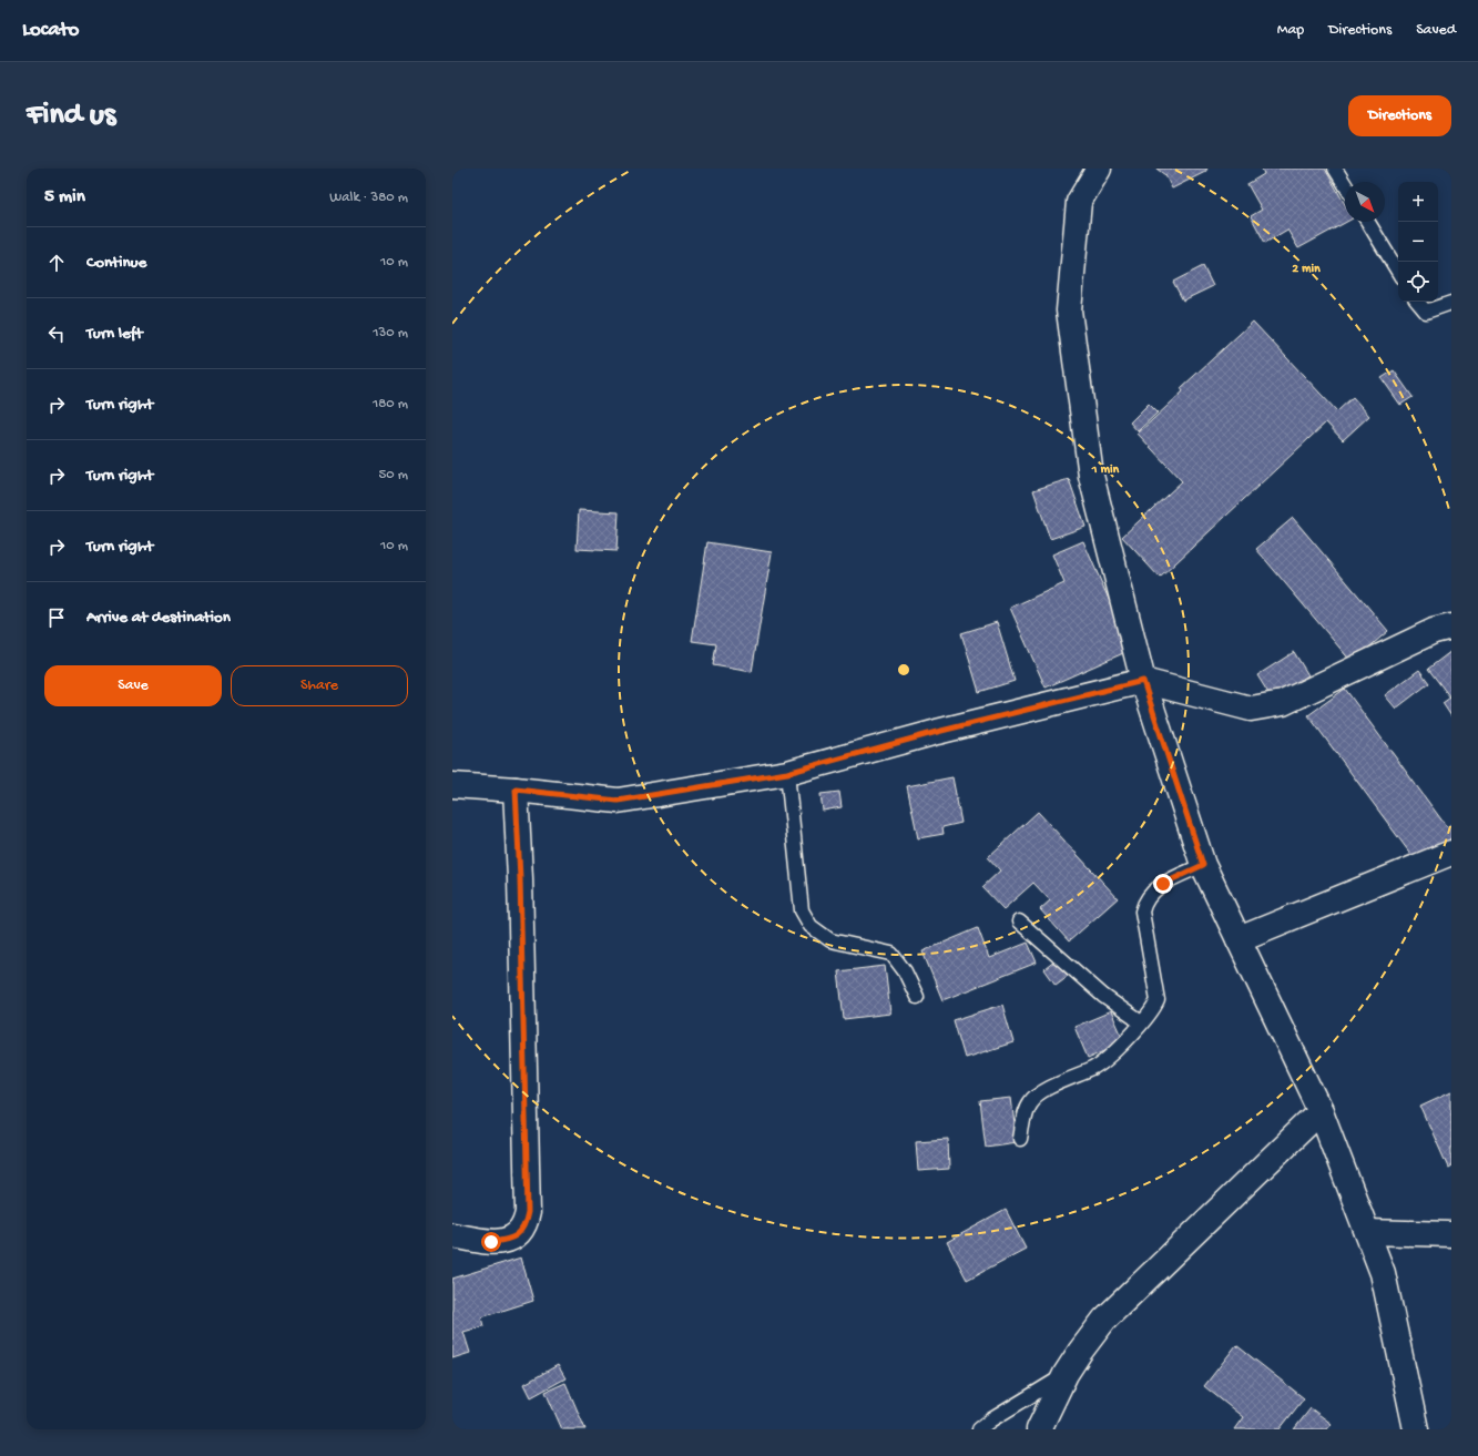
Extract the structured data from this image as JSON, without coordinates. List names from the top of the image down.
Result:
{
  "north": "bottom right",
  "page": {
    "header": "Locato",
    "nav": ["Map", "Directions", "Saved"],
    "buttons": [
      "Directions",
      ["Save", "Share"]
    ],
    "title": "Find us",
    "heading": ["5 min", "Walk · 380 m"],
    "map_buttons": ["+", "−"],
    "list": [
      ["Continue", "10 m"],
      ["Turn left", "130 m"],
      ["Turn right", "180 m"],
      ["Turn right", "50 m"],
      ["Turn right", "10 m"],
      "Arrive at destination"
    ]
  },
  "rings": ["2 min", "1 min"]
}
